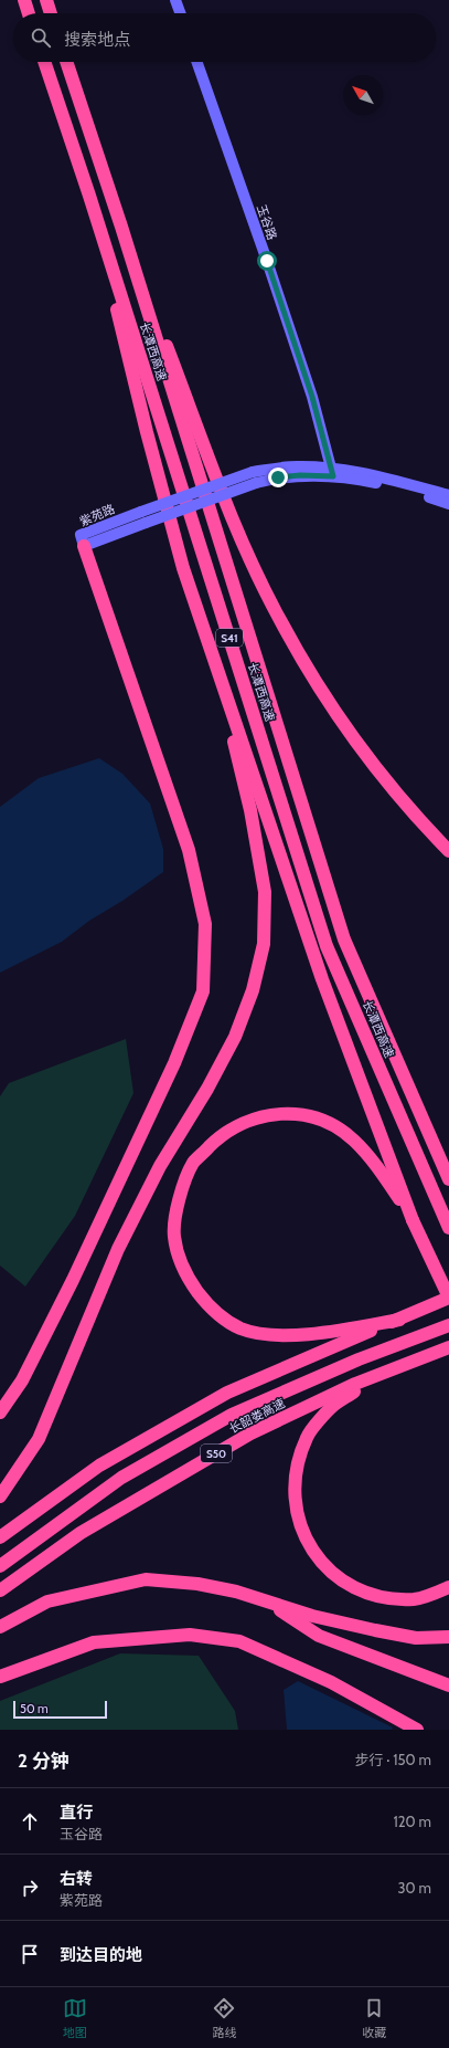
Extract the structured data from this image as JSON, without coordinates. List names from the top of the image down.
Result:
{
  "streets": {
    "highway": [
      "长潭西高速",
      "S41",
      "长韶娄高速",
      "S50"
    ],
    "street": ["玉谷路", "紫苑路"]
  },
  "crossings": [
    ["玉谷路", "紫苑路"]
  ],
  "scale_bar": "50 m",
  "north": "top left",
  "page": {
    "search": "搜索地点",
    "scale": "50 m",
    "heading": ["2 分钟", "步行 · 150 m"],
    "list": [
      ["直行", "玉谷路", "120 m"],
      ["右转", "紫苑路", "30 m"],
      "到达目的地"
    ],
    "nav": ["地图", "路线", "收藏"]
  }
}
